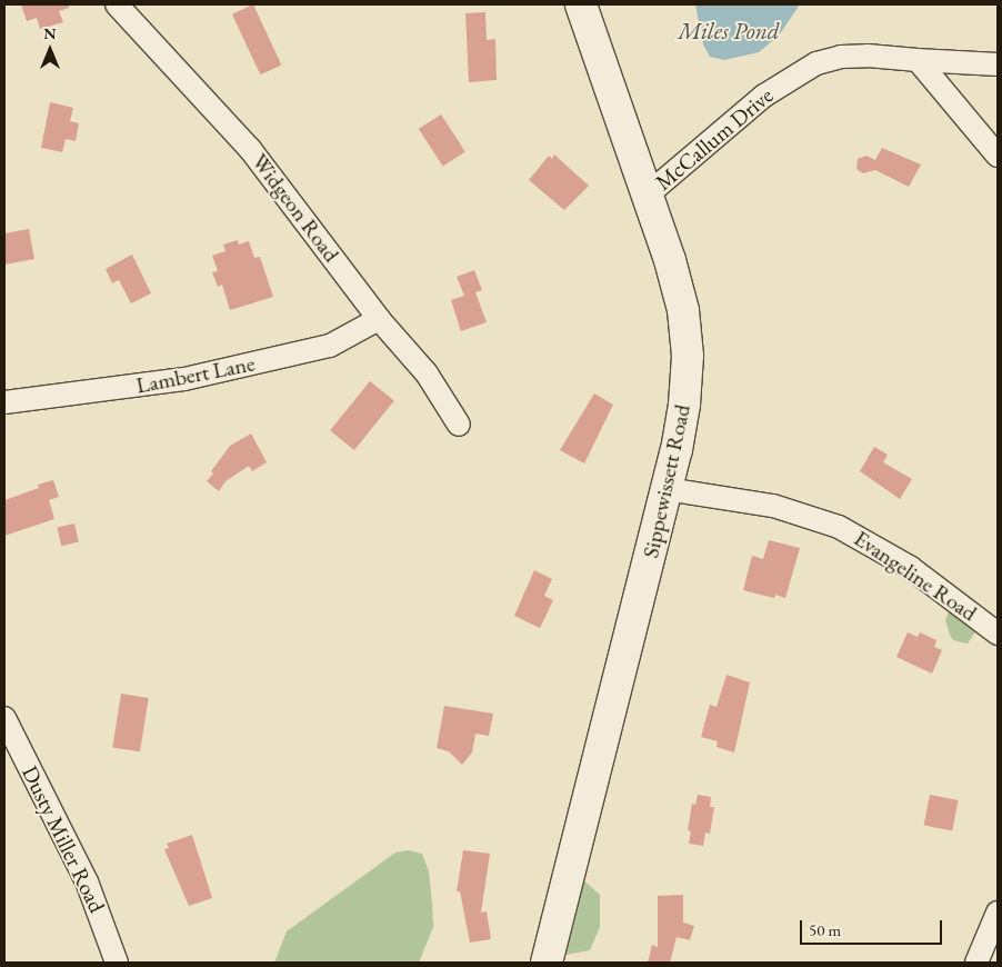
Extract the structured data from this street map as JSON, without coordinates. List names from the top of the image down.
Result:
{
  "streets": {
    "main road": ["Sippewissett Road"],
    "street": [
      "McCallum Drive",
      "Widgeon Road",
      "Lambert Lane",
      "Evangeline Road",
      "Dusty Miller Road"
    ]
  },
  "crossings": [
    ["McCallum Drive", "Sippewissett Road"],
    ["Widgeon Road", "Lambert Lane"],
    ["Sippewissett Road", "Evangeline Road"]
  ],
  "water": ["Miles Pond"],
  "scale_bar": "50 m",
  "north": "top"
}
